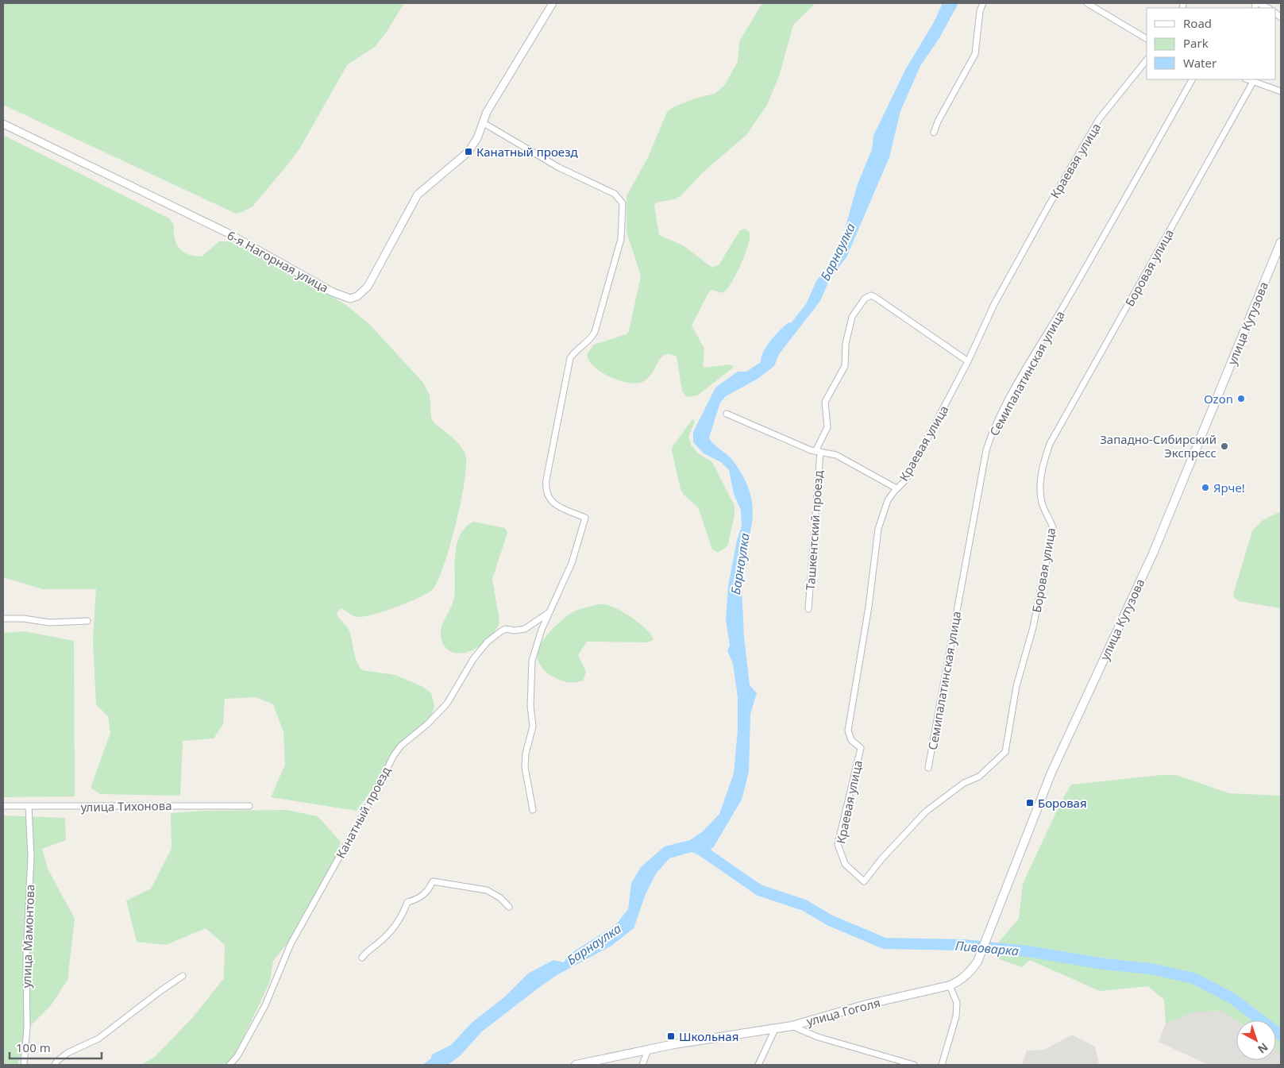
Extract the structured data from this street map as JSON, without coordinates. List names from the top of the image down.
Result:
{
  "streets": {
    "main road": ["улица Кутузова", "улица Гоголя"],
    "street": [
      "Краевая улица",
      "6-я Нагорная улица",
      "Боровая улица",
      "Семипалатинская улица",
      "Ташкентский проезд",
      "улица Тихонова",
      "Канатный проезд",
      "улица Мамонтова"
    ]
  },
  "crossings": [
    ["Краевая улица", "Боровая улица"],
    ["Краевая улица", "Ташкентский проезд"],
    ["улица Кутузова", "улица Гоголя"],
    ["улица Тихонова", "улица Мамонтова"]
  ],
  "water": ["Барнаулка", "Пивоварка"],
  "places": {
    "transit": ["Канатный проезд", "Боровая", "Школьная"],
    "other": ["Ozon", "Западно-Сибирский Экспресс", "Ярче!"]
  },
  "legend": ["Road", "Park", "Water"],
  "scale_bar": "100 m",
  "north": "bottom right"
}
